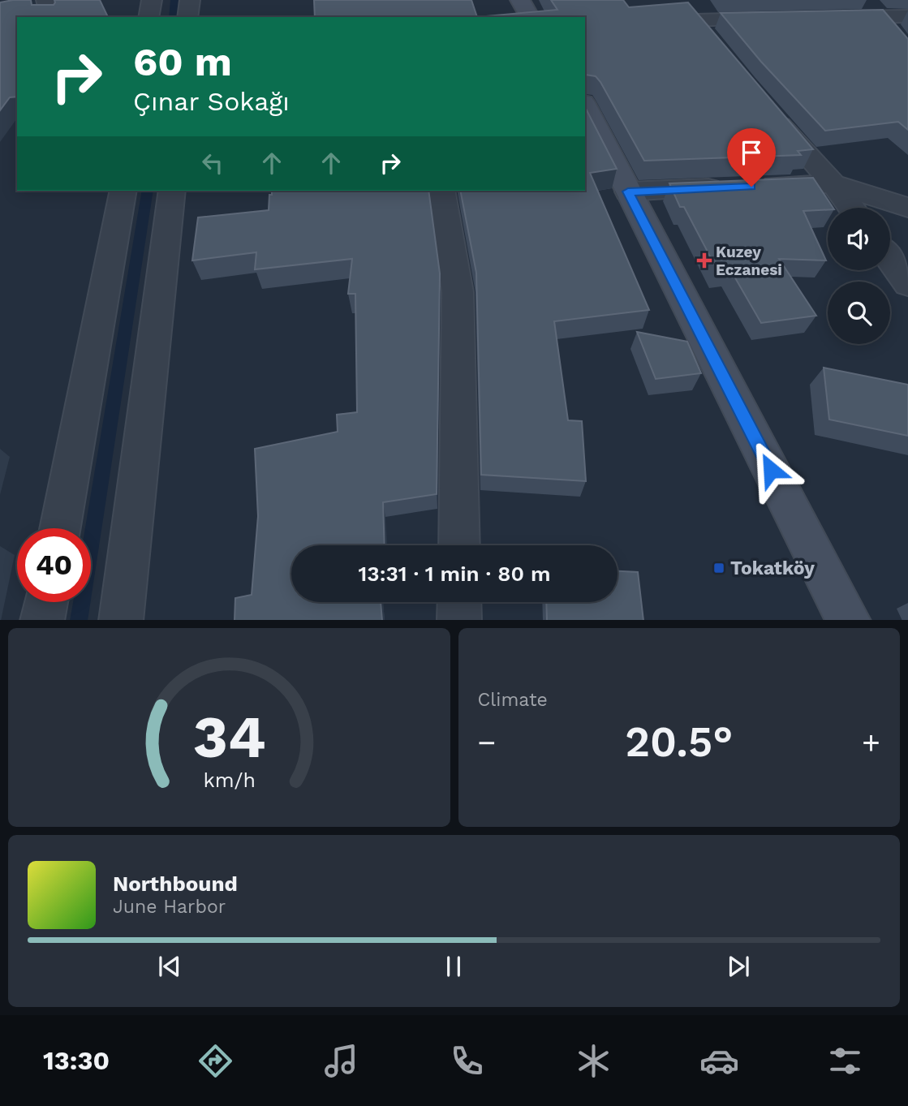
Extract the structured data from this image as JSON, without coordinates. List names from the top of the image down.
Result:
{
  "places": {
    "health": ["Kuzey Eczanesi"],
    "transit": ["Tokatköy"]
  },
  "page": {
    "turn": ["60 m", "Çınar Sokağı"],
    "limit": "40",
    "trip": "13:31 · 1 min · 80 m",
    "tile": "Climate",
    "heat": ["−", "20.5°", "+"],
    "song": ["Northbound", "June Harbor"],
    "tabs": "13:30",
    "gauge": ["34", "km/h"]
  }
}
